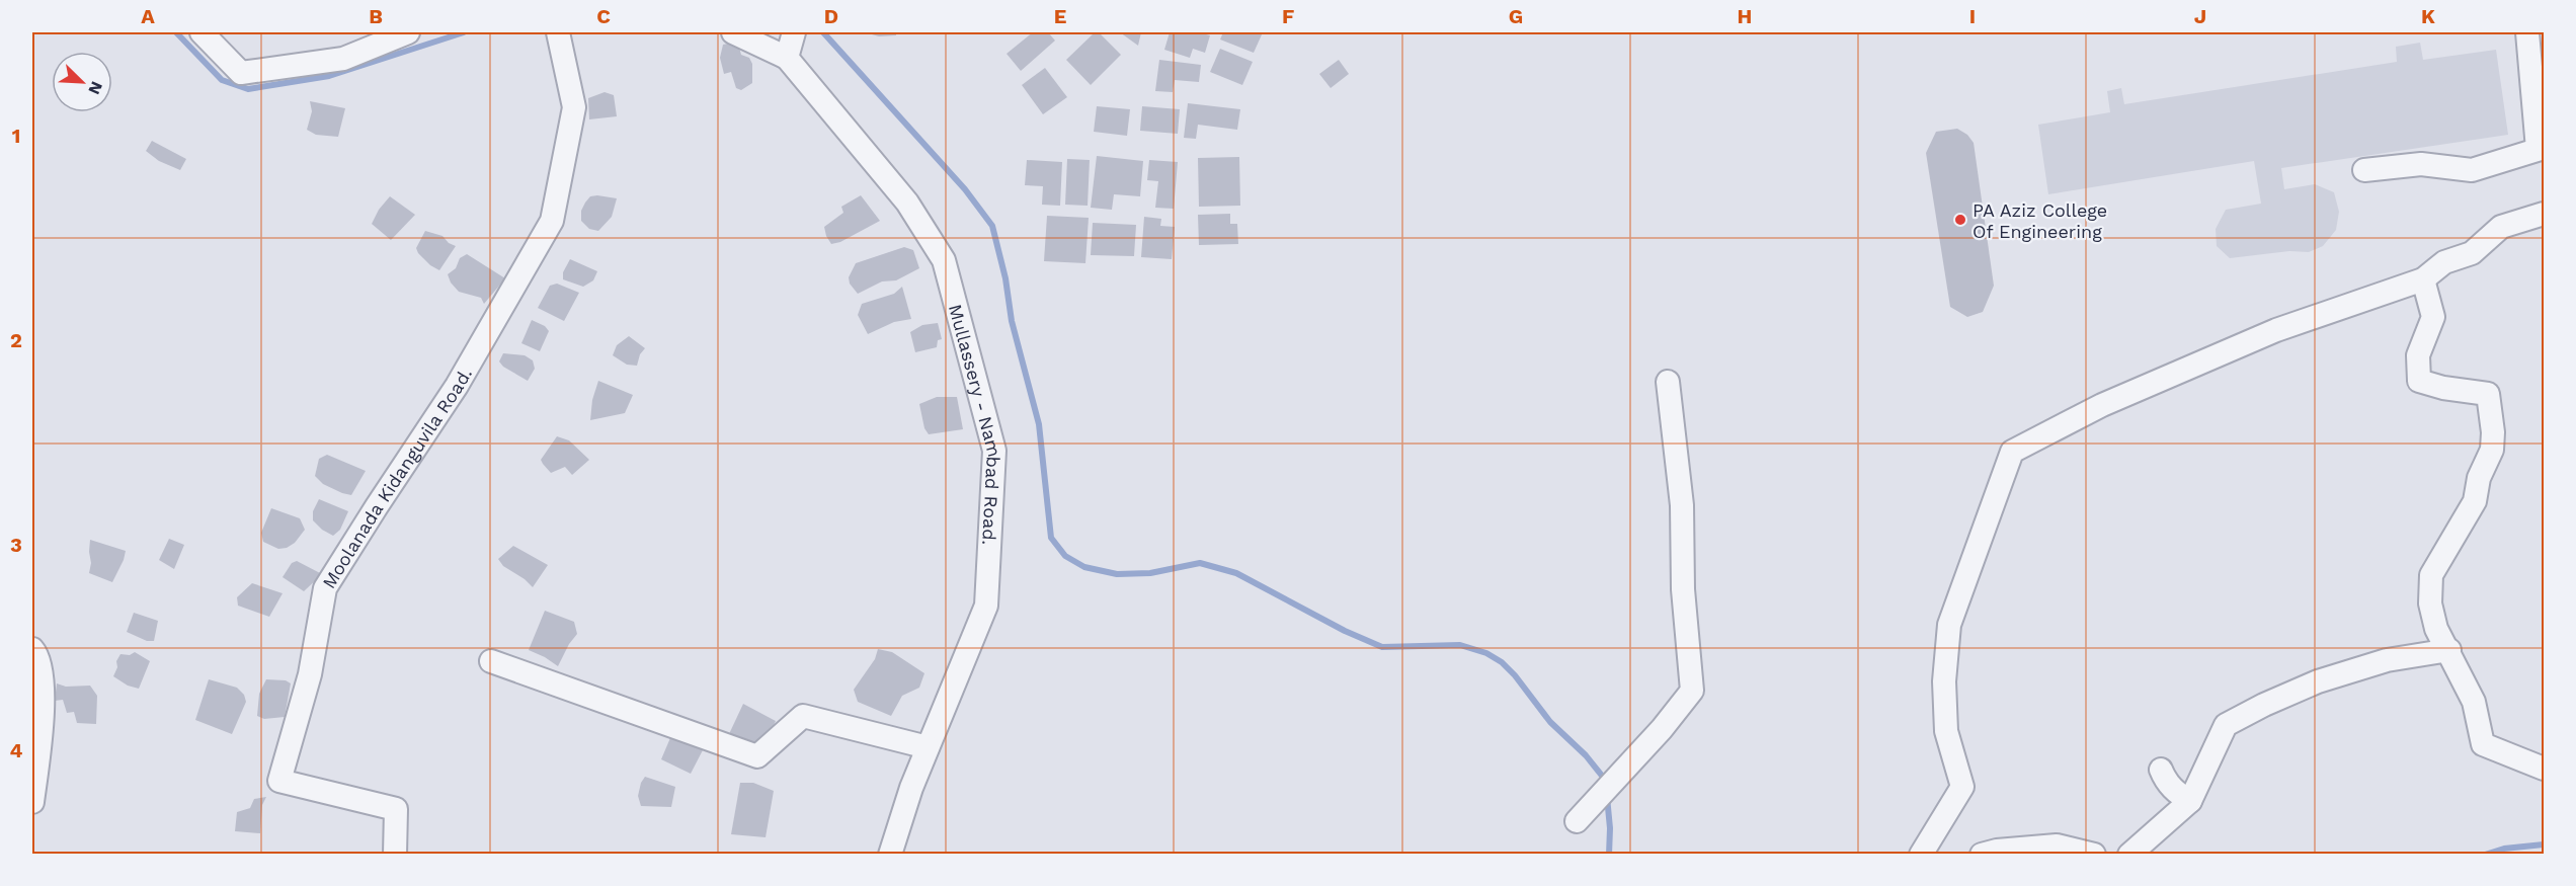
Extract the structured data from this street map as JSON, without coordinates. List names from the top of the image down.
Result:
{
  "streets": {
    "street": ["Mullassery - Nambad Road.", "Moolanada Kidanguvila Road."]
  },
  "places": ["PA Aziz College Of Engineering"],
  "north": "bottom right",
  "grid": {
    "columns": [
      "A",
      "B",
      "C",
      "D",
      "E",
      "F",
      "G",
      "H",
      "I",
      "J",
      "K"
    ],
    "rows": [
      "1",
      "2",
      "3",
      "4"
    ]
  }
}
